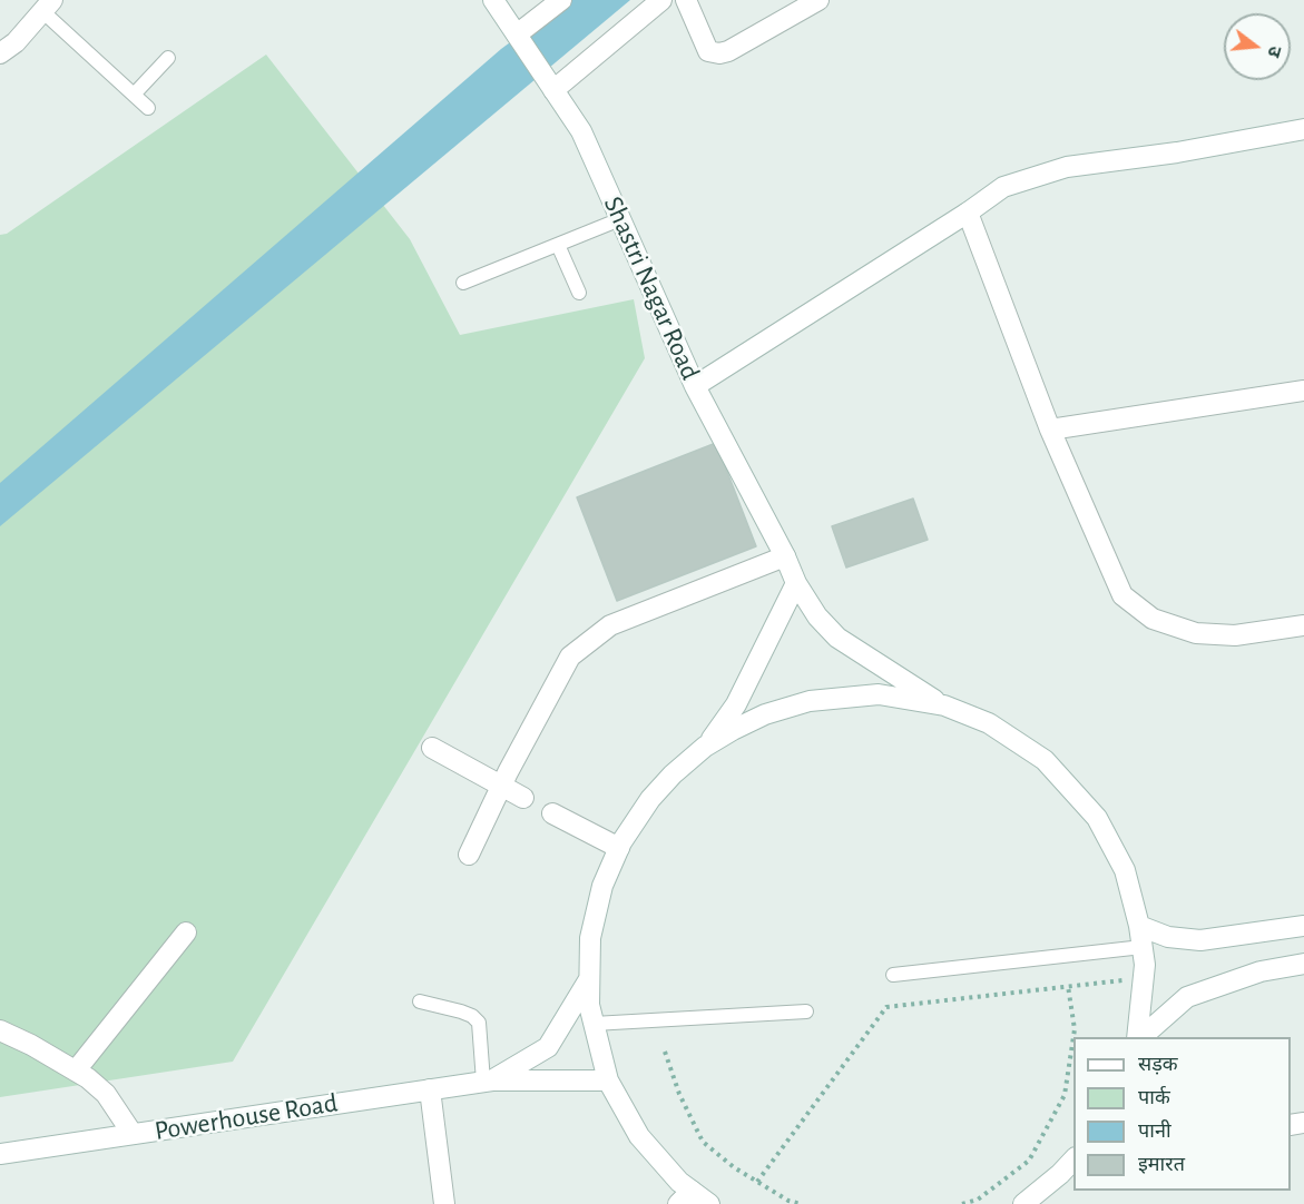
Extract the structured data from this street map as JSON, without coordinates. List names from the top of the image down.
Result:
{
  "streets": {
    "street": ["Shastri Nagar Road", "Powerhouse Road"]
  },
  "legend": [
    "सड़क",
    "पार्क",
    "पानी",
    "इमारत"
  ],
  "north": "right"
}
